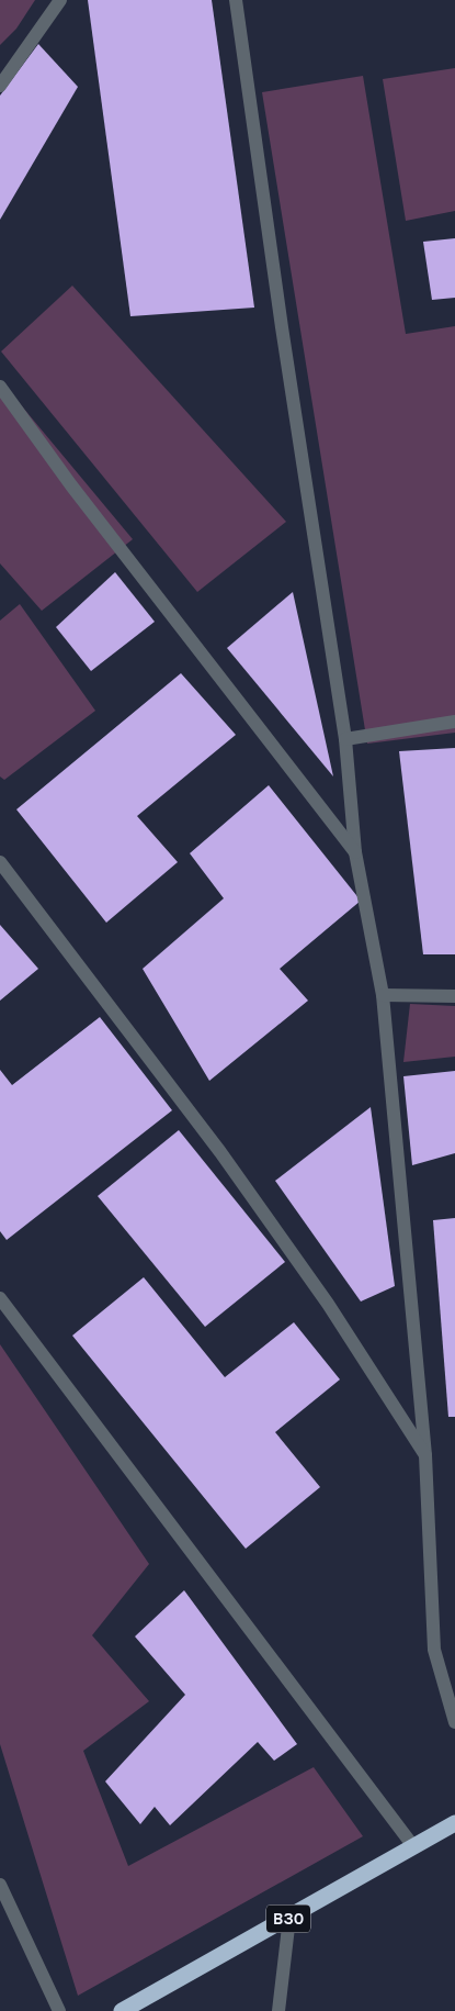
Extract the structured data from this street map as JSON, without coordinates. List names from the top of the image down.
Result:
{
  "streets": {
    "highway": ["B30"]
  }
}
